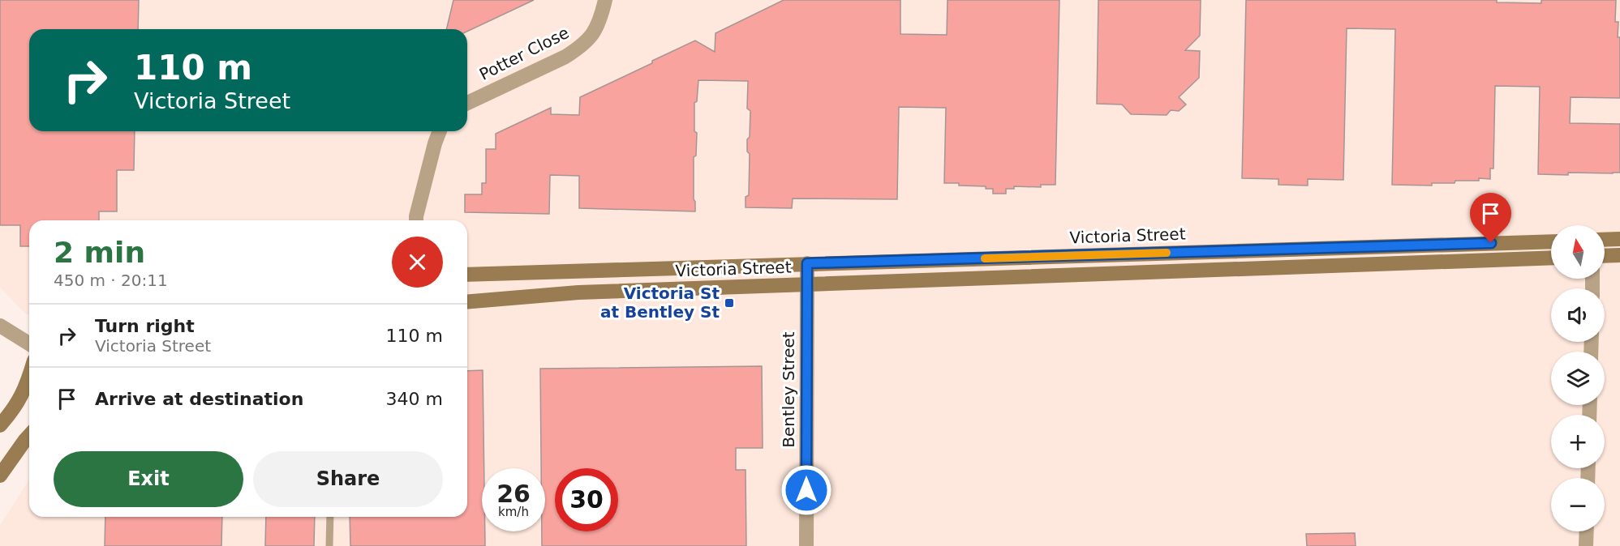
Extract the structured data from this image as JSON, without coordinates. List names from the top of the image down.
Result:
{
  "streets": {
    "main road": ["Victoria Street"],
    "street": ["Potter Close", "Bentley Street"]
  },
  "crossings": [
    ["Victoria Street", "Bentley Street"]
  ],
  "places": {
    "transit": ["Victoria St at Bentley St"]
  },
  "north": "top",
  "page": {
    "turn": ["110 m", "Victoria Street"],
    "heading": ["2 min", "450 m · 20:11"],
    "map_buttons": ["+", "−"],
    "list": [
      {
        "name": "Turn right",
        "note": "Victoria Street",
        "value": "110 m"
      },
      {
        "name": "Arrive at destination",
        "value": "340 m"
      }
    ],
    "buttons": ["Exit", "Share"],
    "speed": "26 km/h",
    "limit": "30"
  }
}
